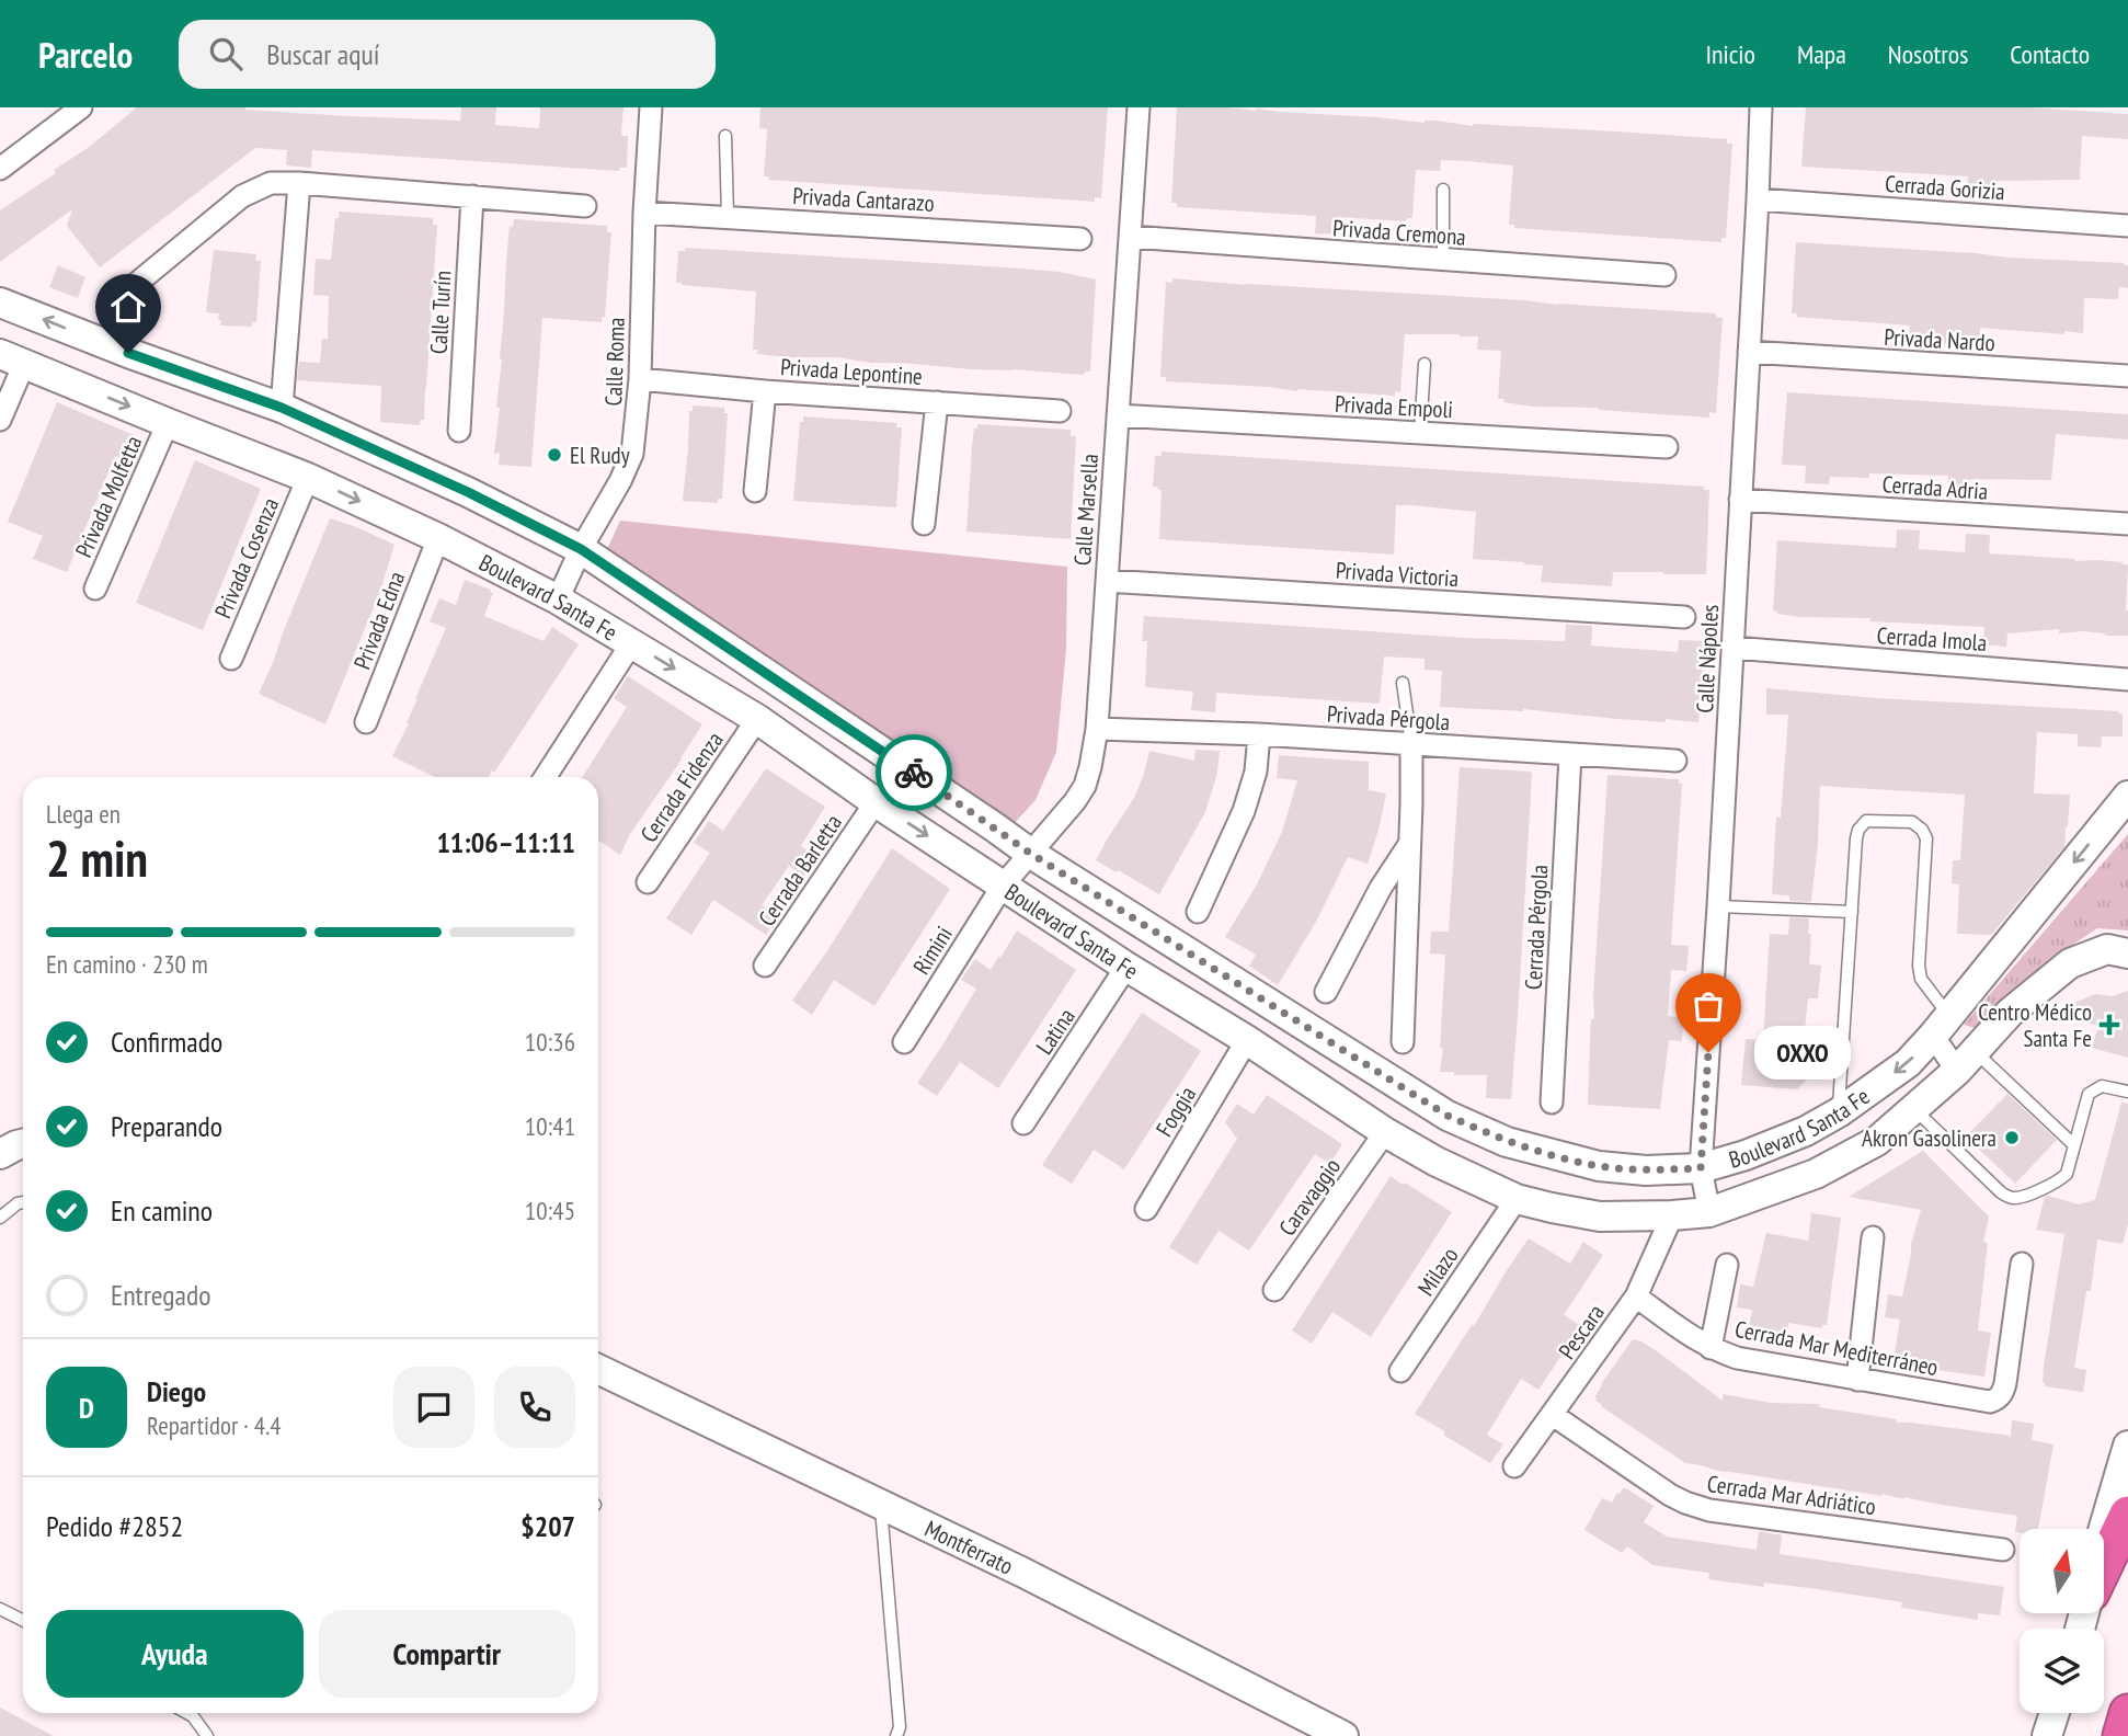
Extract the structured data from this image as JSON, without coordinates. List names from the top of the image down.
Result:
{
  "streets": {
    "main road": ["Boulevard Santa Fe", "Montferrato"],
    "street": [
      "Cerrada Gorizia",
      "Privada Cantarazo",
      "Privada Cremona",
      "Calle Turín",
      "Privada Nardo",
      "Calle Roma",
      "Privada Lepontine",
      "Privada Empoli",
      "Cerrada Adria",
      "Privada Molfetta",
      "Calle Marsella",
      "Privada Cosenza",
      "Privada Victoria",
      "Privada Edna",
      "Cerrada Imola",
      "Calle Nápoles",
      "Privada Pérgola",
      "Cerrada Fidenza",
      "Cerrada Barletta",
      "Cerrada Pérgola",
      "Rimini",
      "Latina",
      "Foggia",
      "Caravaggio",
      "Milazo",
      "Pescara",
      "Cerrada Mar Mediterráneo",
      "Cerrada Mar Adriático"
    ]
  },
  "crossings": [
    ["Cerrada Gorizia", "Calle Nápoles"],
    ["Privada Cantarazo", "Calle Roma"],
    ["Privada Cremona", "Calle Marsella"],
    ["Privada Nardo", "Calle Nápoles"],
    ["Calle Roma", "Privada Lepontine"],
    ["Calle Roma", "Boulevard Santa Fe"],
    ["Privada Empoli", "Calle Marsella"],
    ["Cerrada Adria", "Calle Nápoles"],
    ["Privada Molfetta", "Boulevard Santa Fe"],
    ["Calle Marsella", "Privada Victoria"],
    ["Calle Marsella", "Boulevard Santa Fe"],
    ["Calle Marsella", "Privada Pérgola"],
    ["Calle Marsella", "Rimini"],
    ["Privada Cosenza", "Boulevard Santa Fe"],
    ["Boulevard Santa Fe", "Privada Edna"],
    ["Boulevard Santa Fe", "Calle Nápoles"],
    ["Boulevard Santa Fe", "Cerrada Fidenza"],
    ["Boulevard Santa Fe", "Cerrada Barletta"],
    ["Boulevard Santa Fe", "Rimini"],
    ["Boulevard Santa Fe", "Latina"],
    ["Boulevard Santa Fe", "Foggia"],
    ["Boulevard Santa Fe", "Caravaggio"],
    ["Boulevard Santa Fe", "Milazo"],
    ["Boulevard Santa Fe", "Pescara"],
    ["Cerrada Imola", "Calle Nápoles"],
    ["Privada Pérgola", "Cerrada Pérgola"],
    ["Pescara", "Cerrada Mar Mediterráneo"],
    ["Pescara", "Cerrada Mar Adriático"]
  ],
  "places": {
    "other": ["El Rudy", "OXXO", "Akron Gasolinera"],
    "health": ["Centro Médico Santa Fe"]
  },
  "north": "top",
  "page": {
    "header": "Parcelo",
    "search": "Buscar aquí",
    "nav": [
      "Inicio",
      "Mapa",
      "Nosotros",
      "Contacto"
    ],
    "heading": ["2 min", "Llega en", "11:06–11:11"],
    "panel": [
      "Diego",
      "Repartidor · 4.4",
      "Pedido #2852",
      "$207"
    ],
    "bar": "En camino · 230 m",
    "list": [
      ["Confirmado", "10:36"],
      ["Preparando", "10:41"],
      ["En camino", "10:45"],
      "Entregado"
    ],
    "bubble": "OXXO",
    "round": "D",
    "buttons": ["Ayuda", "Compartir"]
  }
}
